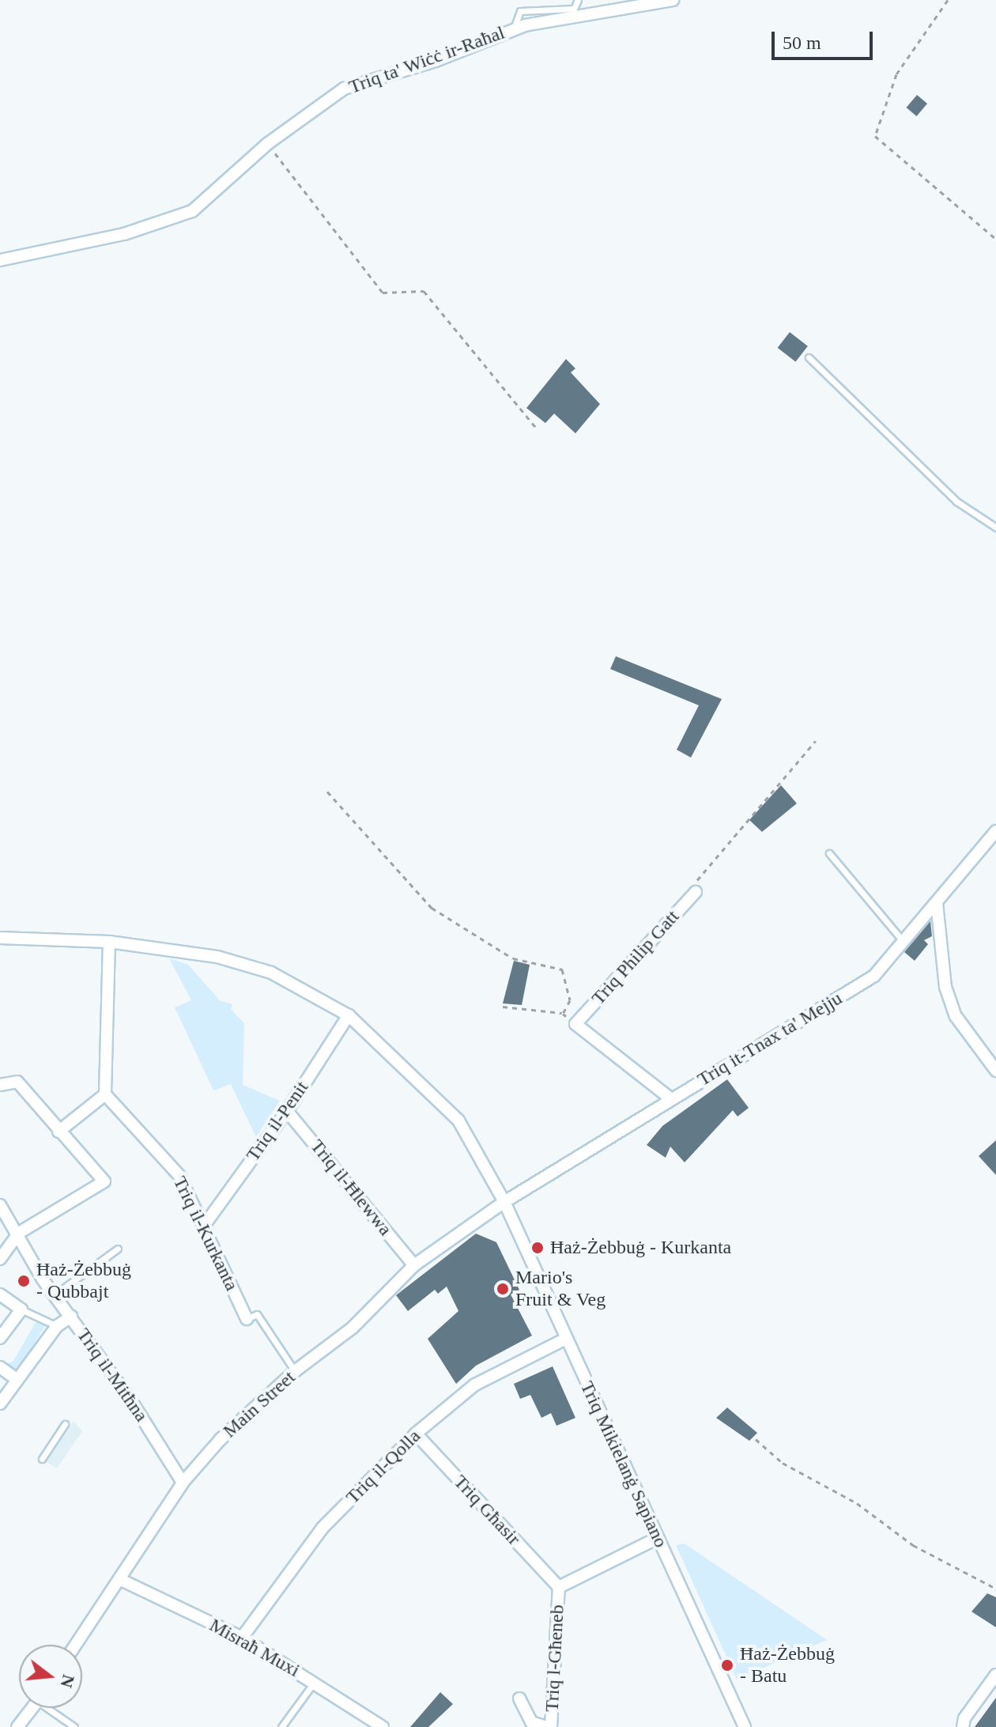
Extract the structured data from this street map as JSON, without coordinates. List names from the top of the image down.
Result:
{
  "streets": {
    "street": [
      "Triq ta' Wiċċ ir-Raħal",
      "Triq Philip Gatt",
      "Triq it-Tnax ta' Mejju",
      "Triq il-Penit",
      "Triq il-Ħlewwa",
      "Triq il-Kurkanta",
      "Triq il-Mitħna",
      "Main Street",
      "Triq Mikielanġ Sapiano",
      "Triq il-Qolla",
      "Triq Għasir",
      "Misraħ Muxi",
      "Triq l-Għeneb"
    ]
  },
  "crossings": [
    ["Triq it-Tnax ta' Mejju", "Main Street"],
    ["Triq it-Tnax ta' Mejju", "Triq Mikielanġ Sapiano"],
    ["Triq il-Penit", "Triq il-Ħlewwa"],
    ["Triq il-Penit", "Triq il-Kurkanta"],
    ["Triq il-Penit", "Triq Mikielanġ Sapiano"],
    ["Triq il-Ħlewwa", "Main Street"],
    ["Triq il-Kurkanta", "Main Street"],
    ["Triq il-Mitħna", "Main Street"],
    ["Main Street", "Triq Mikielanġ Sapiano"],
    ["Main Street", "Misraħ Muxi"],
    ["Triq Mikielanġ Sapiano", "Triq il-Qolla"],
    ["Triq Mikielanġ Sapiano", "Triq l-Għeneb"],
    ["Triq il-Qolla", "Triq Għasir"],
    ["Triq il-Qolla", "Misraħ Muxi"],
    ["Triq Għasir", "Triq l-Għeneb"]
  ],
  "places": [
    "Ħaż-Żebbuġ - Kurkanta",
    "Ħaż-Żebbuġ - Qubbajt",
    "Mario's Fruit & Veg",
    "Ħaż-Żebbuġ - Batu"
  ],
  "scale_bar": "50 m",
  "north": "right"
}
